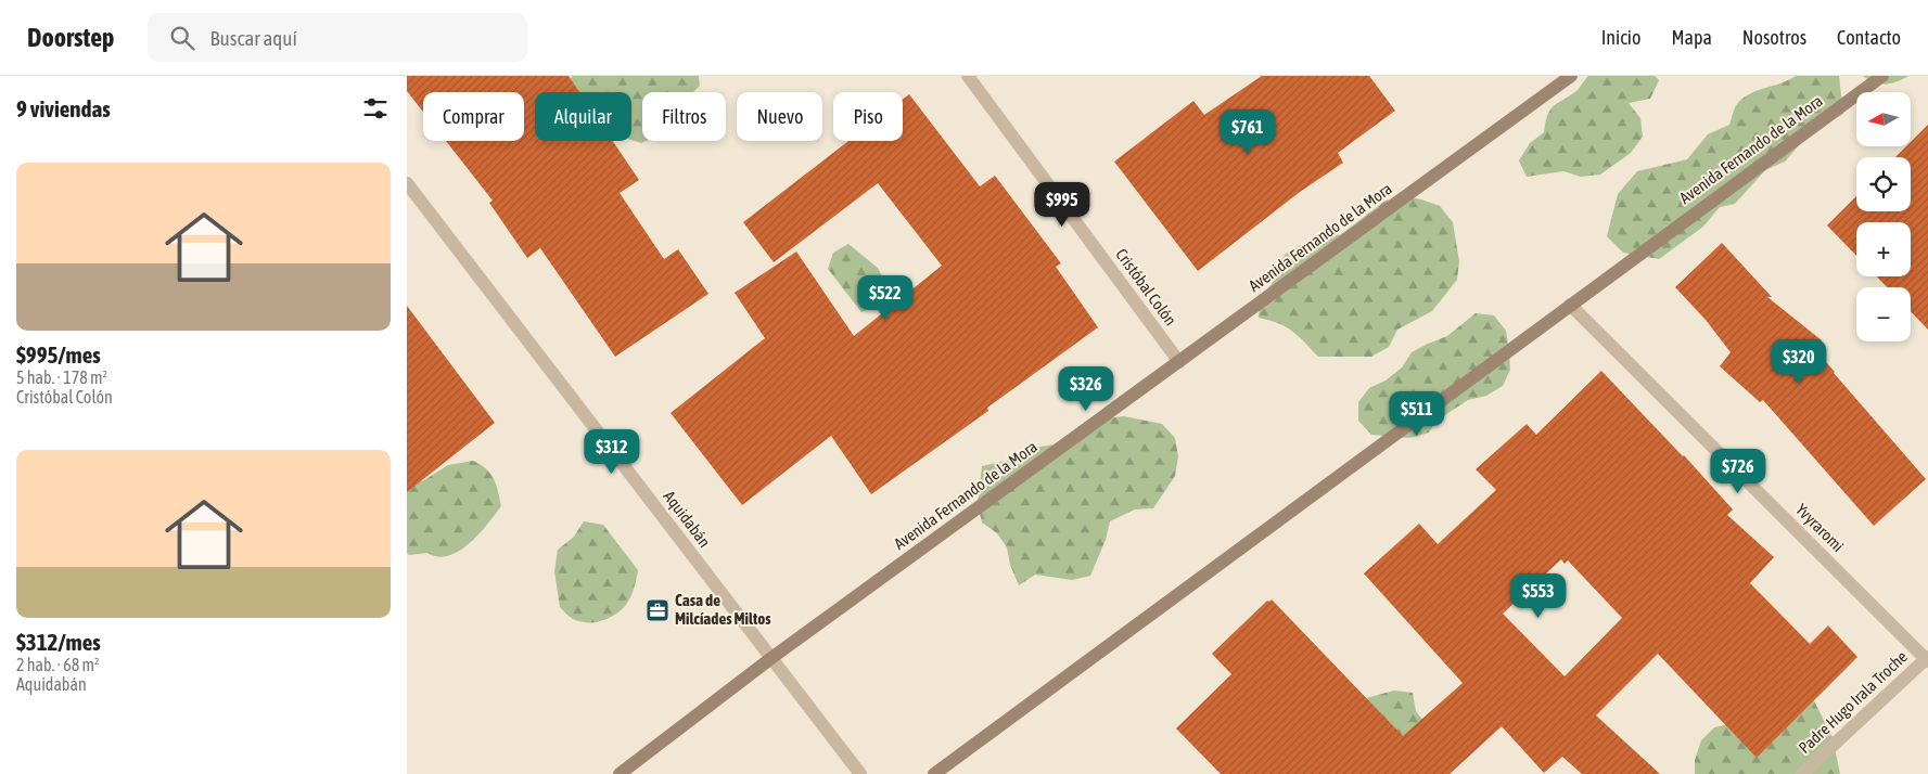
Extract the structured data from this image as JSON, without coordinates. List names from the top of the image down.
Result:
{
  "streets": {
    "main road": ["Avenida Fernando de la Mora"],
    "street": [
      "Cristóbal Colón",
      "Aquidabán",
      "Yvyraromi",
      "Padre Hugo Irala Troche"
    ]
  },
  "crossings": [
    ["Avenida Fernando de la Mora", "Cristóbal Colón"],
    ["Avenida Fernando de la Mora", "Aquidabán"],
    ["Avenida Fernando de la Mora", "Yvyraromi"],
    ["Yvyraromi", "Padre Hugo Irala Troche"]
  ],
  "places": {
    "office": ["Casa de Milcíades Miltos"]
  },
  "north": "left",
  "page": {
    "header": "Doorstep",
    "search": "Buscar aquí",
    "nav": [
      "Inicio",
      "Mapa",
      "Nosotros",
      "Contacto"
    ],
    "heading": "9 viviendas",
    "map_buttons": ["+", "−"],
    "chip": [
      "Comprar",
      "Alquilar",
      "Filtros",
      "Nuevo",
      "Piso"
    ],
    "price": [
      "$761",
      "$995",
      "$522",
      "$320",
      "$326",
      "$511",
      "$312",
      "$726",
      "$553"
    ],
    "list": [
      {
        "name": "$995/mes",
        "note": "5 hab. · 178 m² · Cristóbal Colón"
      },
      {
        "name": "$312/mes",
        "note": "2 hab. · 68 m² · Aquidabán"
      }
    ]
  }
}
